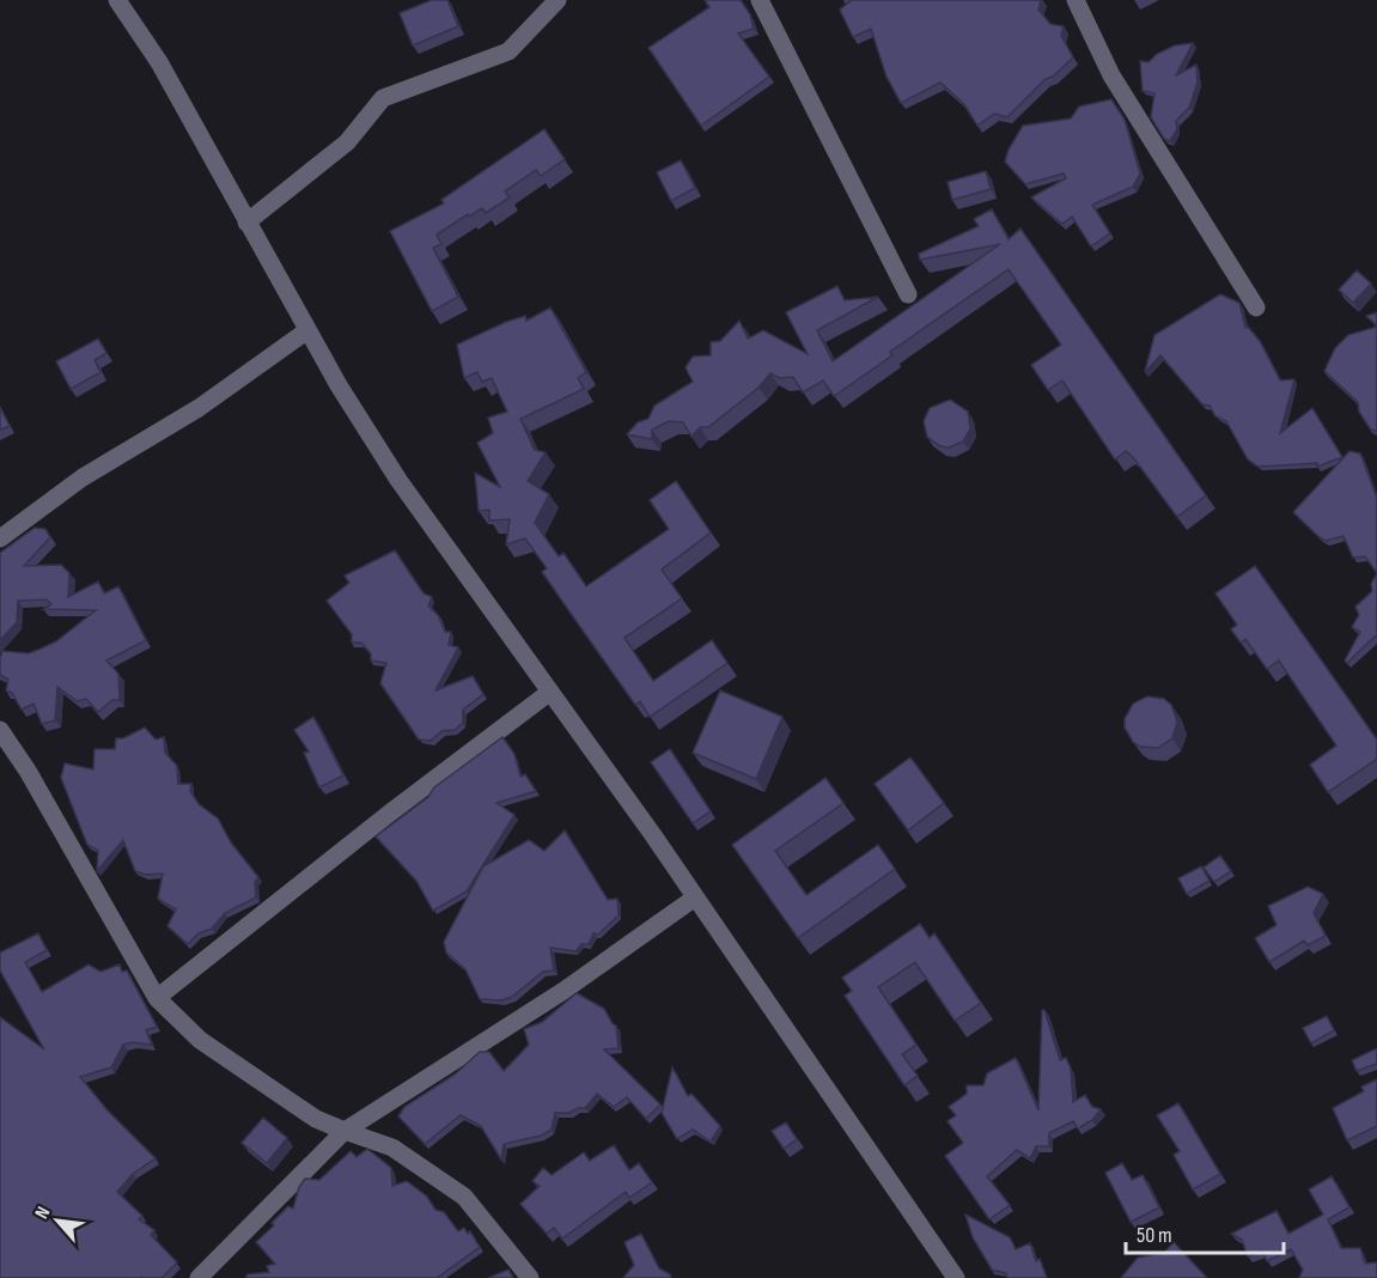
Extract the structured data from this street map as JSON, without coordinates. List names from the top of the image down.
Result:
{
  "scale_bar": "50 m",
  "north": "top left"
}
